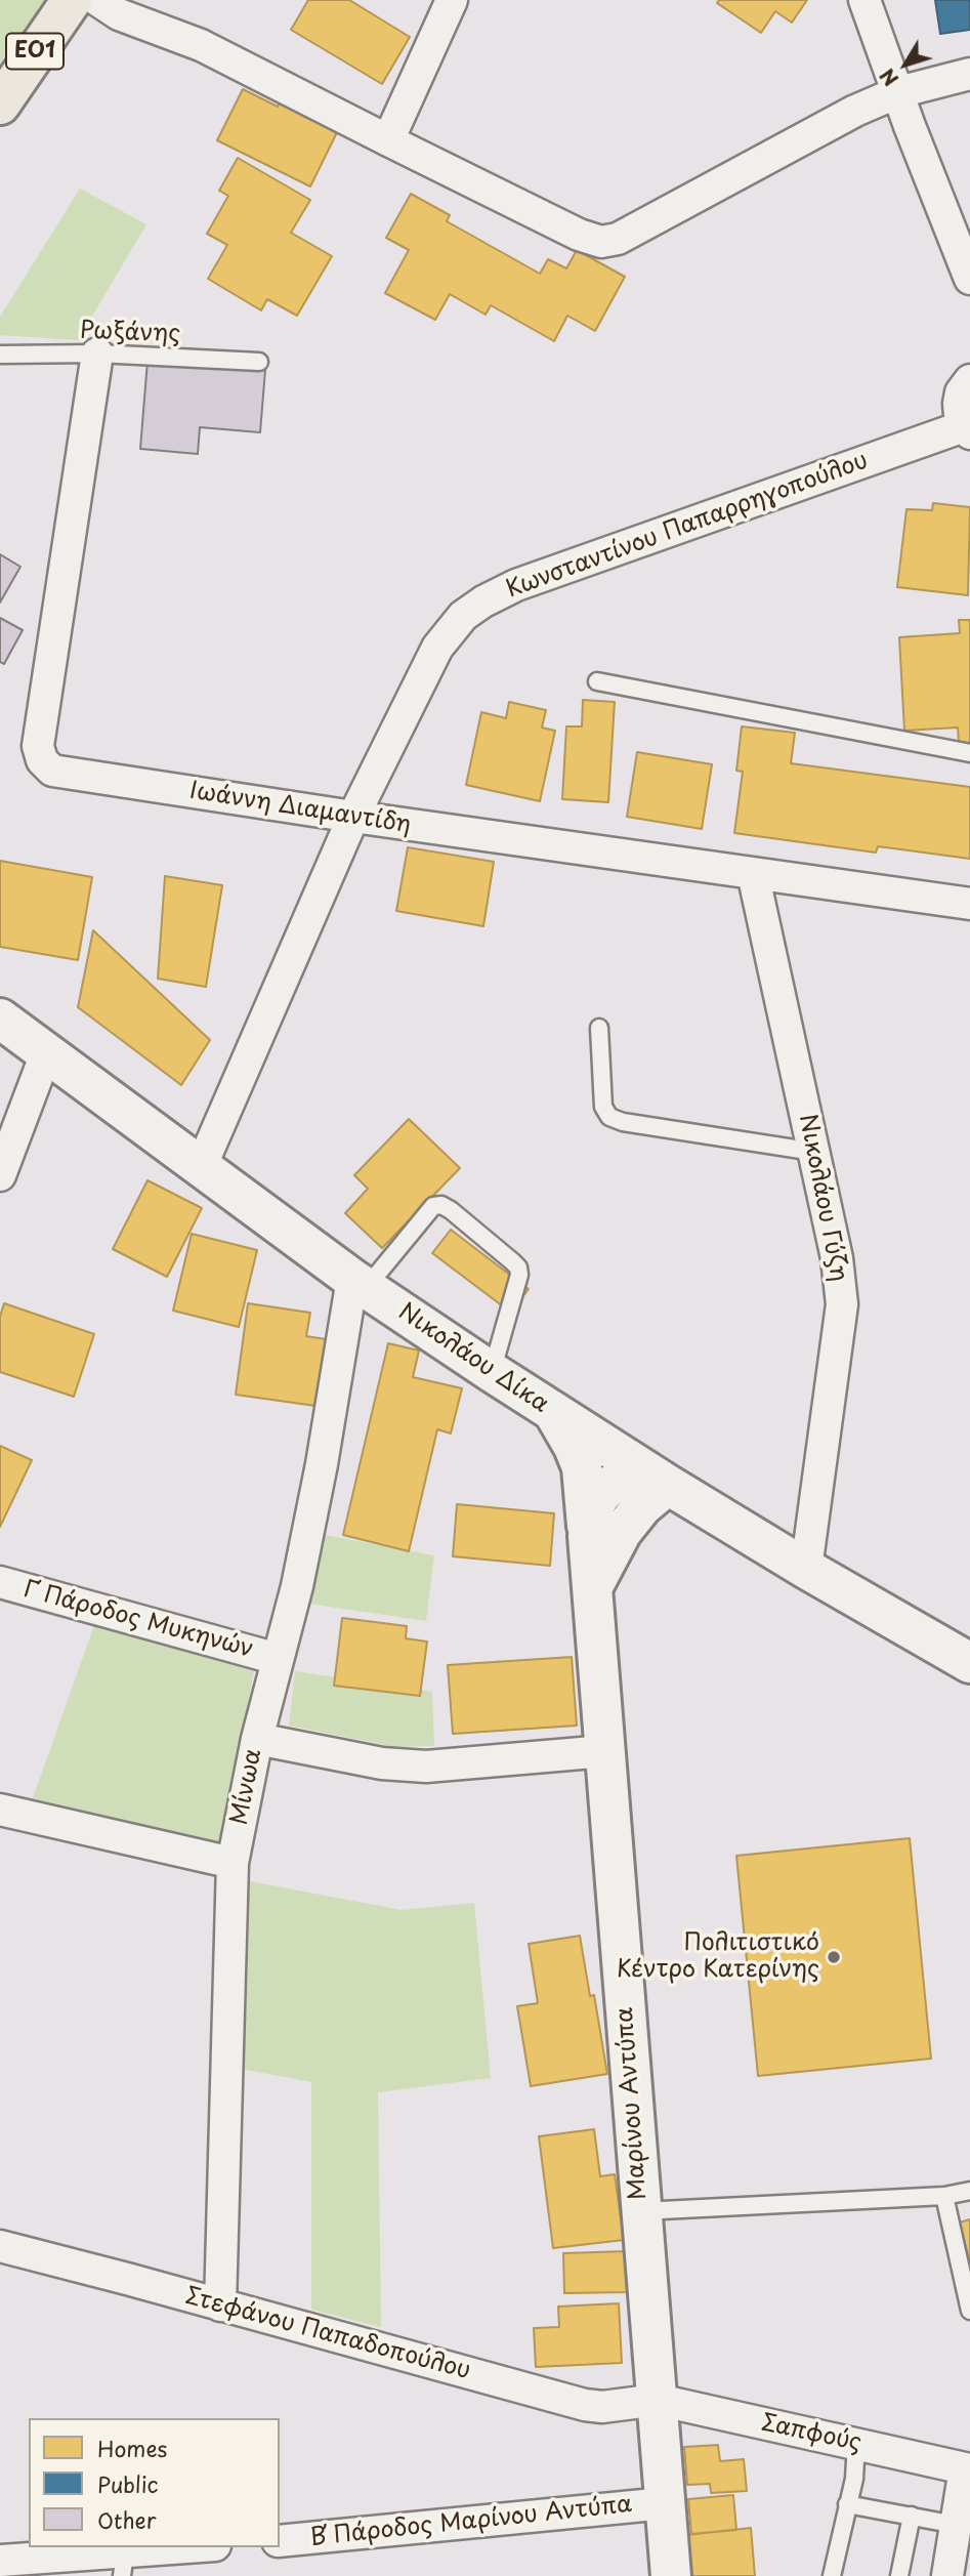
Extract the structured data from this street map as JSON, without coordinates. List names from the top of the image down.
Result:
{
  "streets": {
    "main road": ["ΕΟ1"],
    "street": [
      "Κωνσταντίνου Παπαρρηγοπούλου",
      "Ιωάννη Διαμαντίδη",
      "Νικολάου Γύζη",
      "Νικολάου Δίκα",
      "Γ΄ Πάροδος Μυκηνών",
      "Μίνωα",
      "Μαρίνου Αντύπα",
      "Στεφάνου Παπαδοπούλου",
      "Σαπφούς",
      "Β΄ Πάροδος Μαρίνου Αντύπα"
    ],
    "lane": ["Ρωξάνης"]
  },
  "crossings": [
    ["Ρωξάνης", "Ιωάννη Διαμαντίδη"],
    ["Κωνσταντίνου Παπαρρηγοπούλου", "Ιωάννη Διαμαντίδη"],
    ["Κωνσταντίνου Παπαρρηγοπούλου", "Νικολάου Δίκα"],
    ["Ιωάννη Διαμαντίδη", "Νικολάου Γύζη"],
    ["Νικολάου Γύζη", "Νικολάου Δίκα"],
    ["Νικολάου Δίκα", "Μίνωα"],
    ["Νικολάου Δίκα", "Μαρίνου Αντύπα"],
    ["Γ΄ Πάροδος Μυκηνών", "Μίνωα"],
    ["Μίνωα", "Στεφάνου Παπαδοπούλου"],
    ["Μαρίνου Αντύπα", "Στεφάνου Παπαδοπούλου"],
    ["Μαρίνου Αντύπα", "Σαπφούς"],
    ["Μαρίνου Αντύπα", "Β΄ Πάροδος Μαρίνου Αντύπα"],
    ["Στεφάνου Παπαδοπούλου", "Σαπφούς"]
  ],
  "places": ["Πολιτιστικό Κέντρο Κατερίνης"],
  "legend": ["Homes", "Public", "Other"],
  "north": "bottom left"
}
